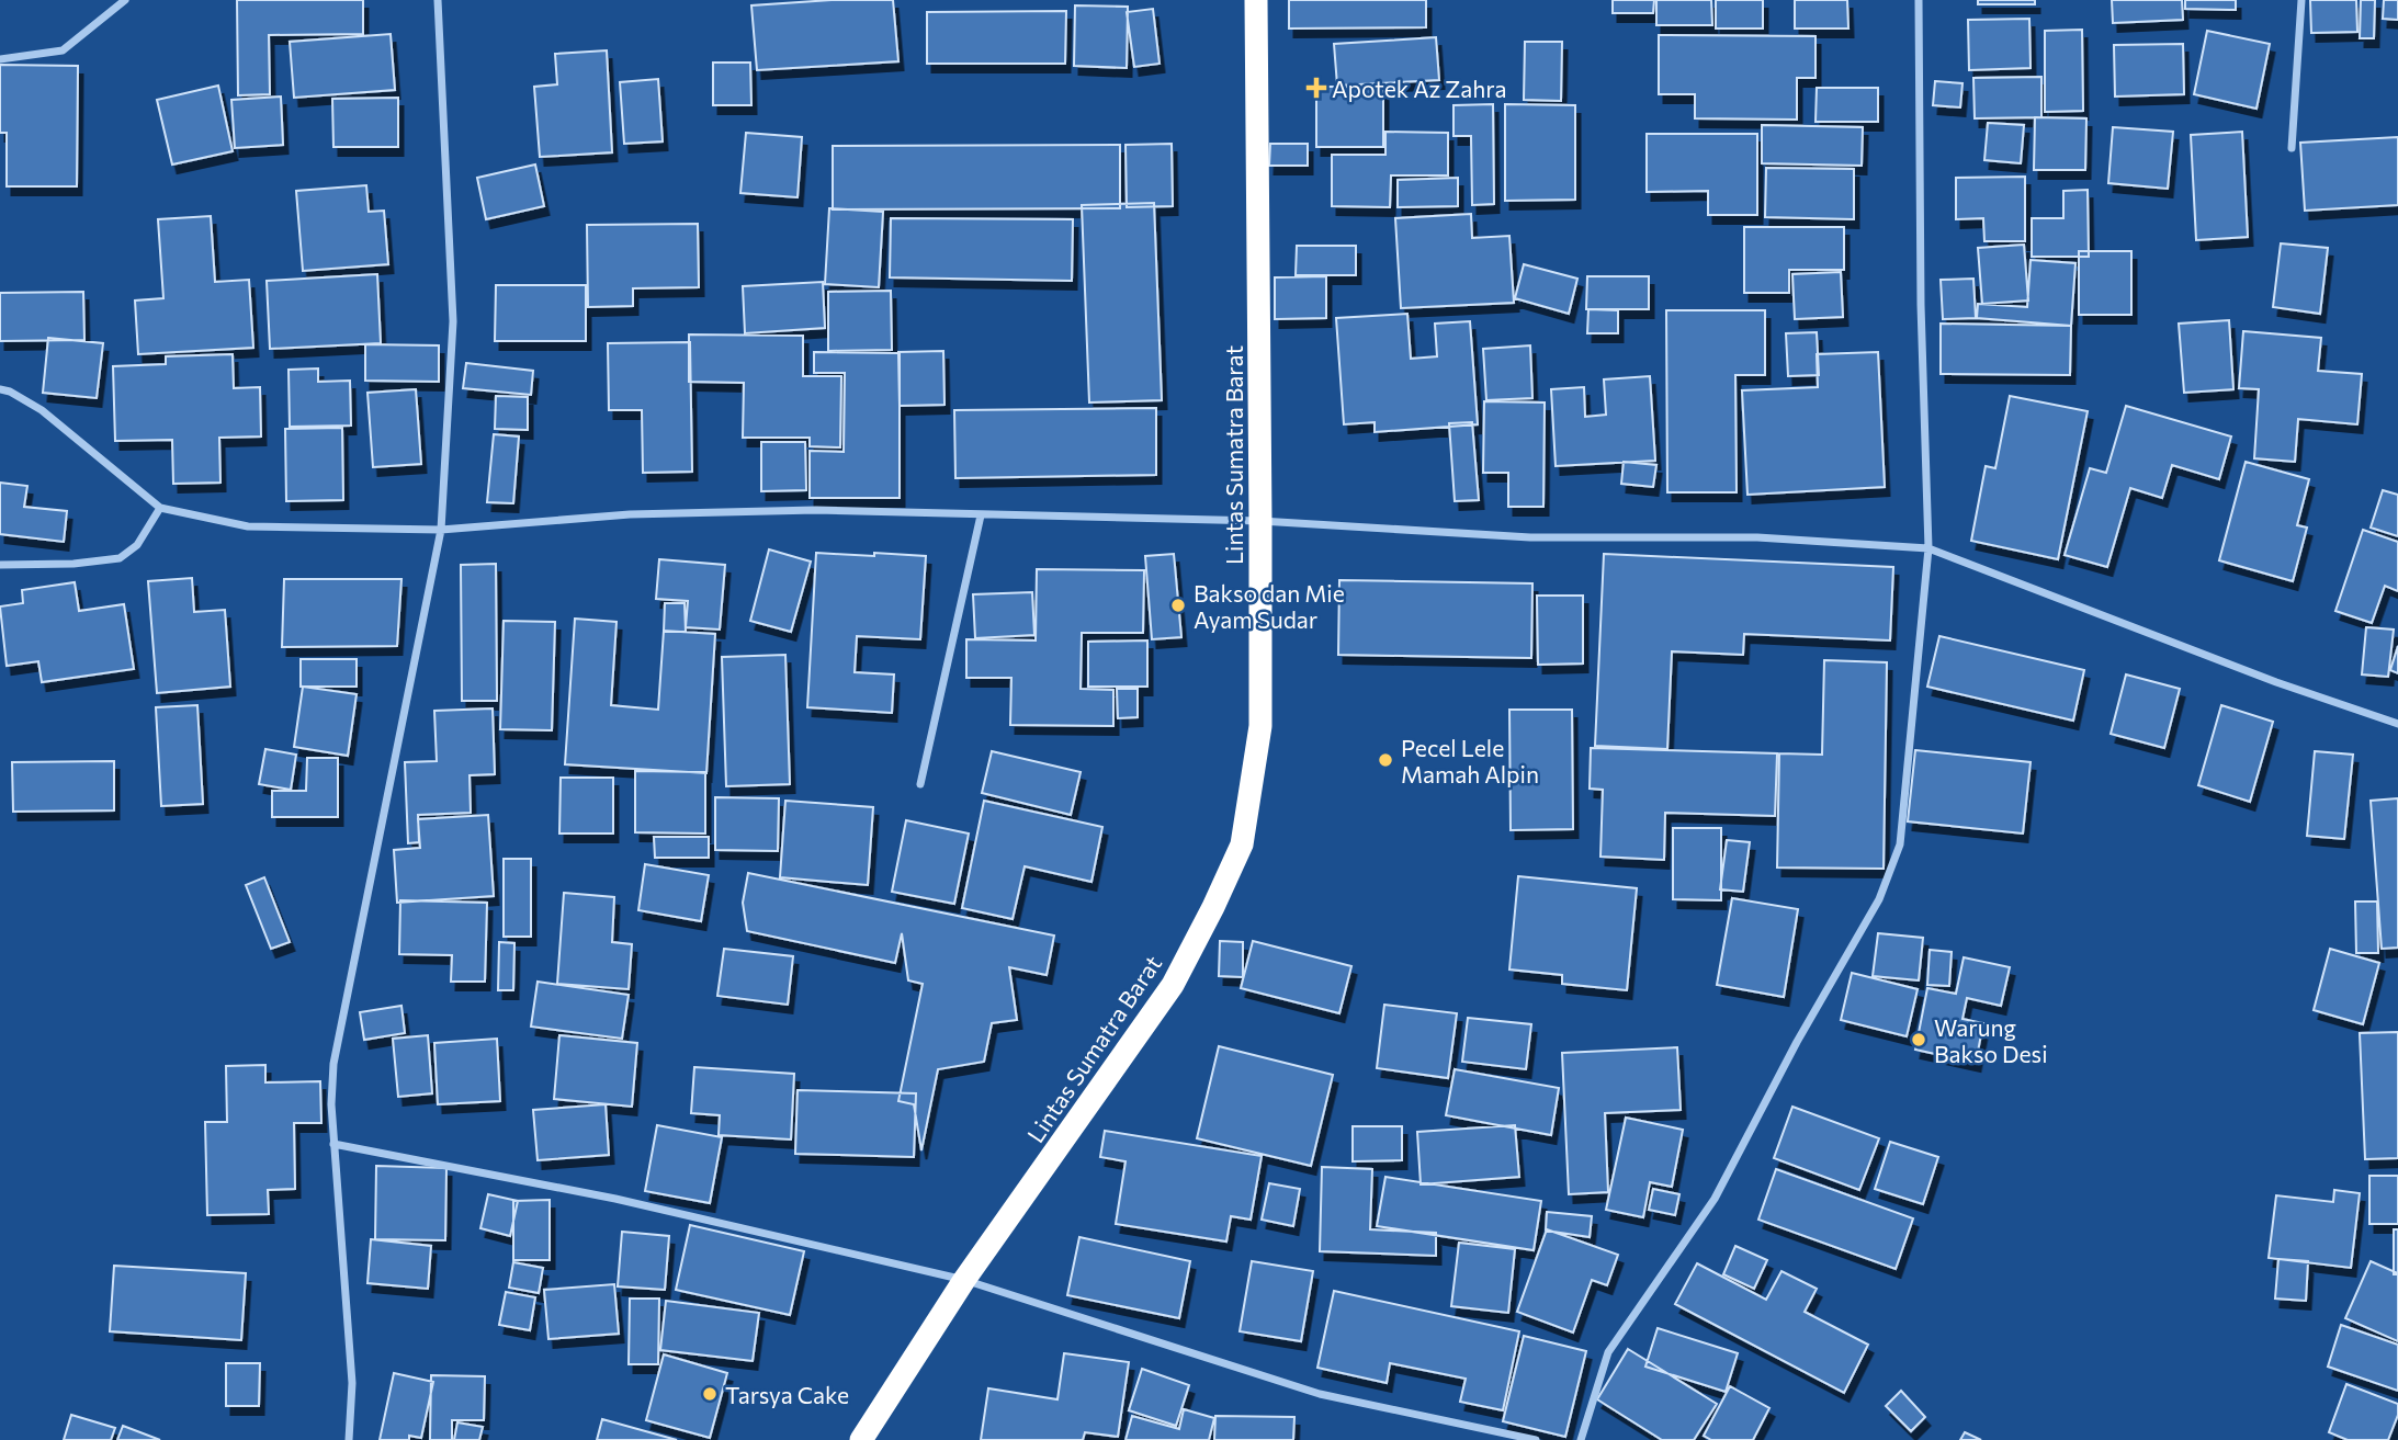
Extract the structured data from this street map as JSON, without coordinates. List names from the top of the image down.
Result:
{
  "streets": {
    "highway": ["Lintas Sumatra Barat"]
  },
  "places": {
    "health": ["Apotek Az Zahra"],
    "other": [
      "Bakso dan Mie Ayam Sudar",
      "Pecel Lele Mamah Alpin",
      "Warung Bakso Desi",
      "Tarsya Cake"
    ]
  }
}
